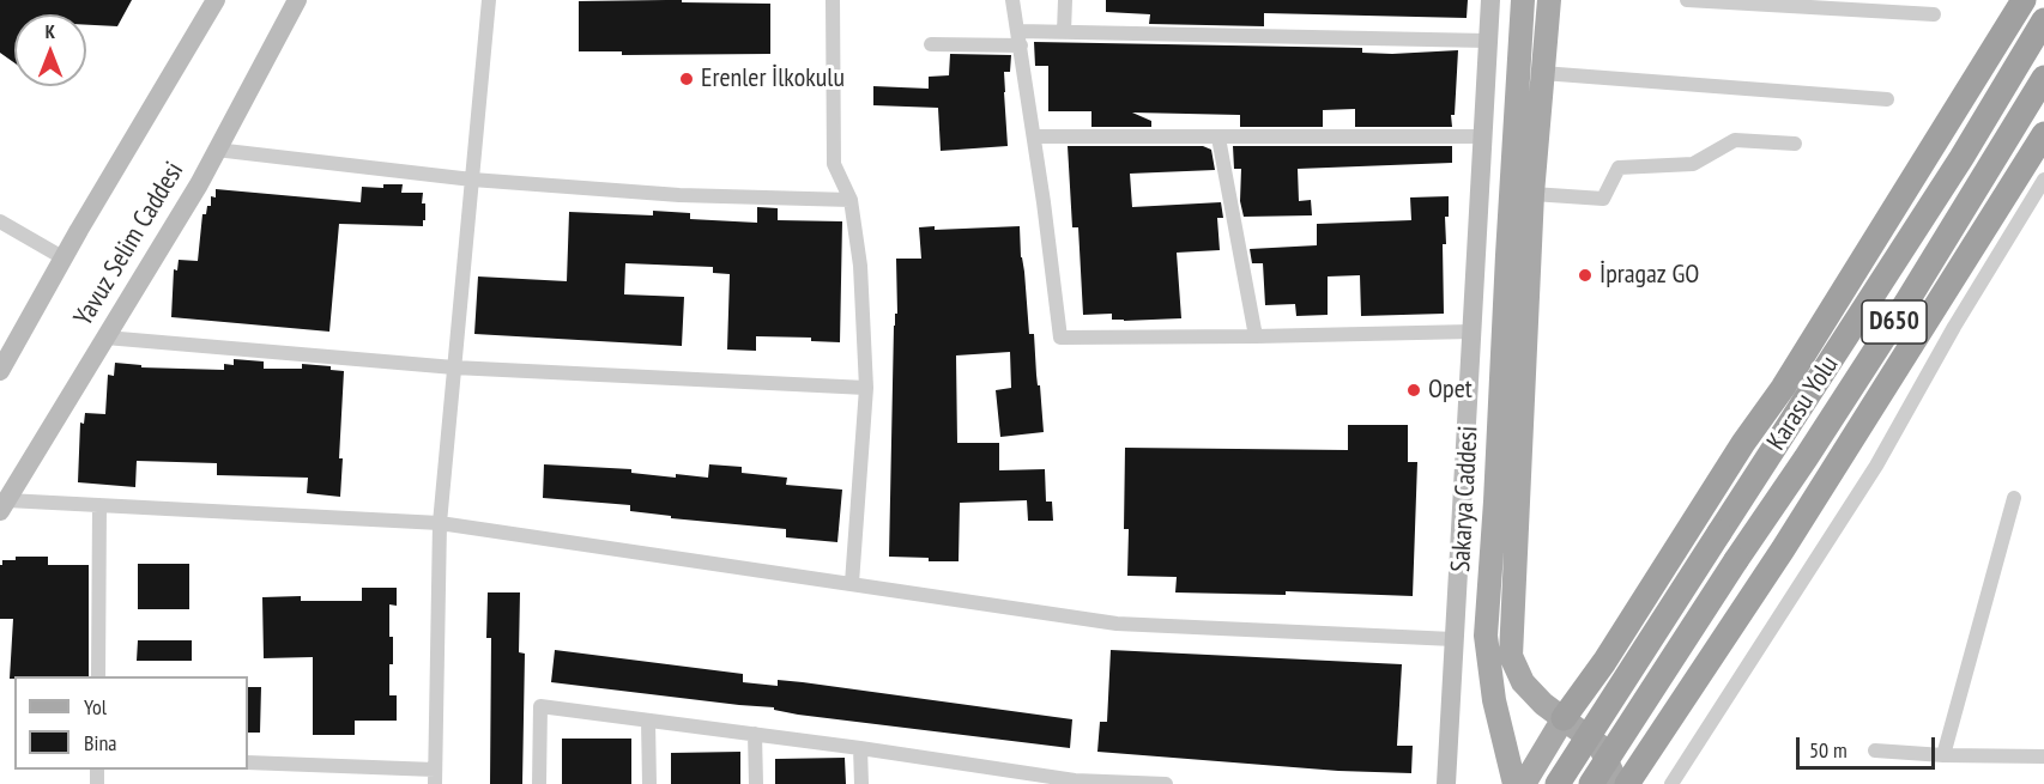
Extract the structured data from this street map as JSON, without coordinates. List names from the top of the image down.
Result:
{
  "streets": {
    "highway": ["D650", "Karasu Yolu"],
    "main road": ["Yavuz Selim Caddesi", "Sakarya Caddesi"]
  },
  "places": ["Erenler İlkokulu", "İpragaz GO", "Opet"],
  "legend": ["Yol", "Bina"],
  "scale_bar": "50 m",
  "north": "top"
}
